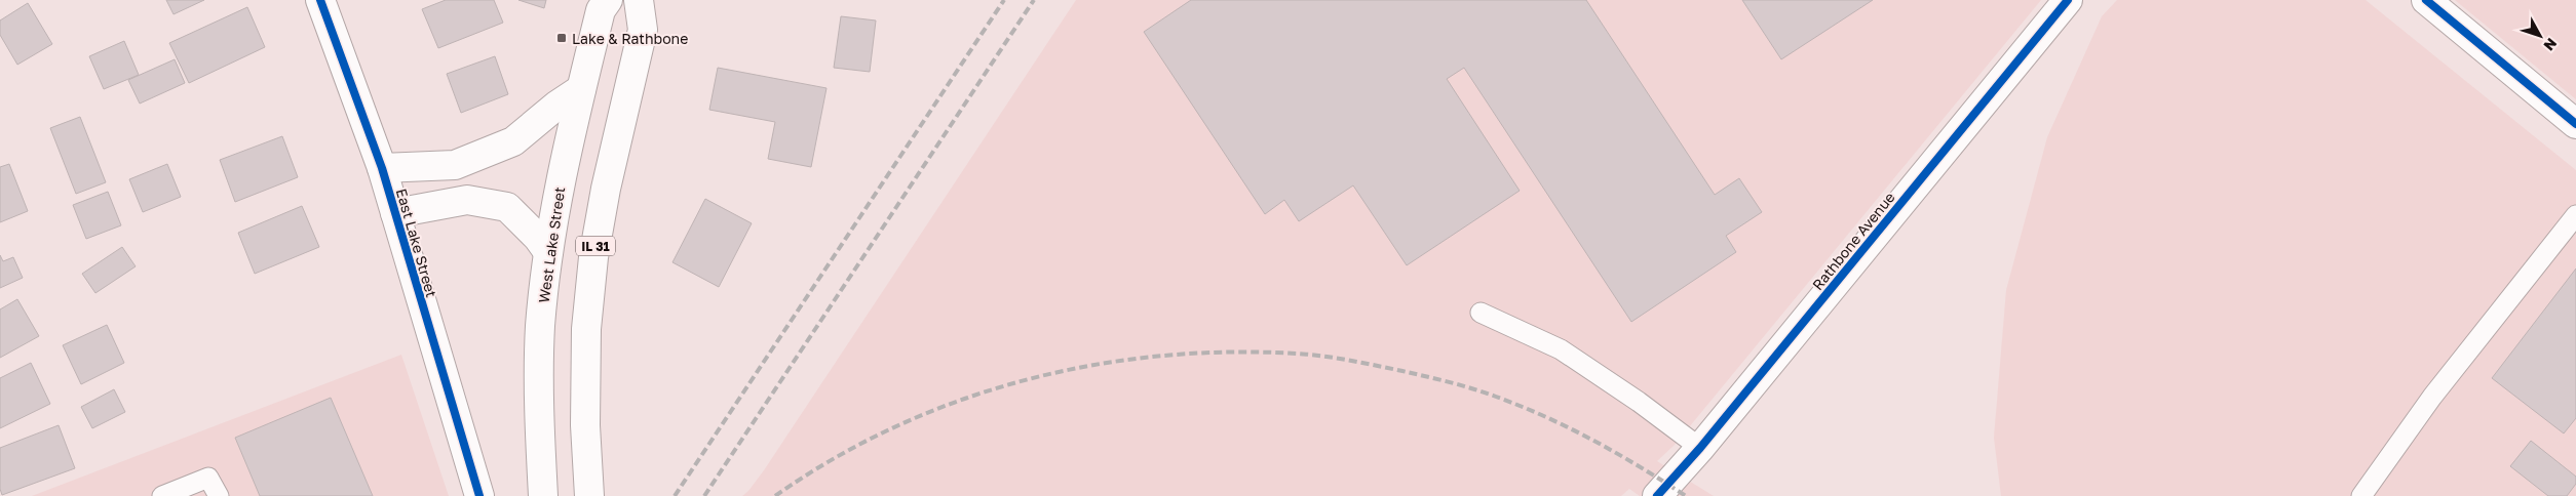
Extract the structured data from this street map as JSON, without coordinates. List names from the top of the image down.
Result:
{
  "streets": {
    "main road": [
      "Rathbone Avenue",
      "East Lake Street",
      "West Lake Street",
      "IL 31"
    ]
  },
  "places": {
    "transit": ["Lake & Rathbone"]
  },
  "north": "bottom right"
}
